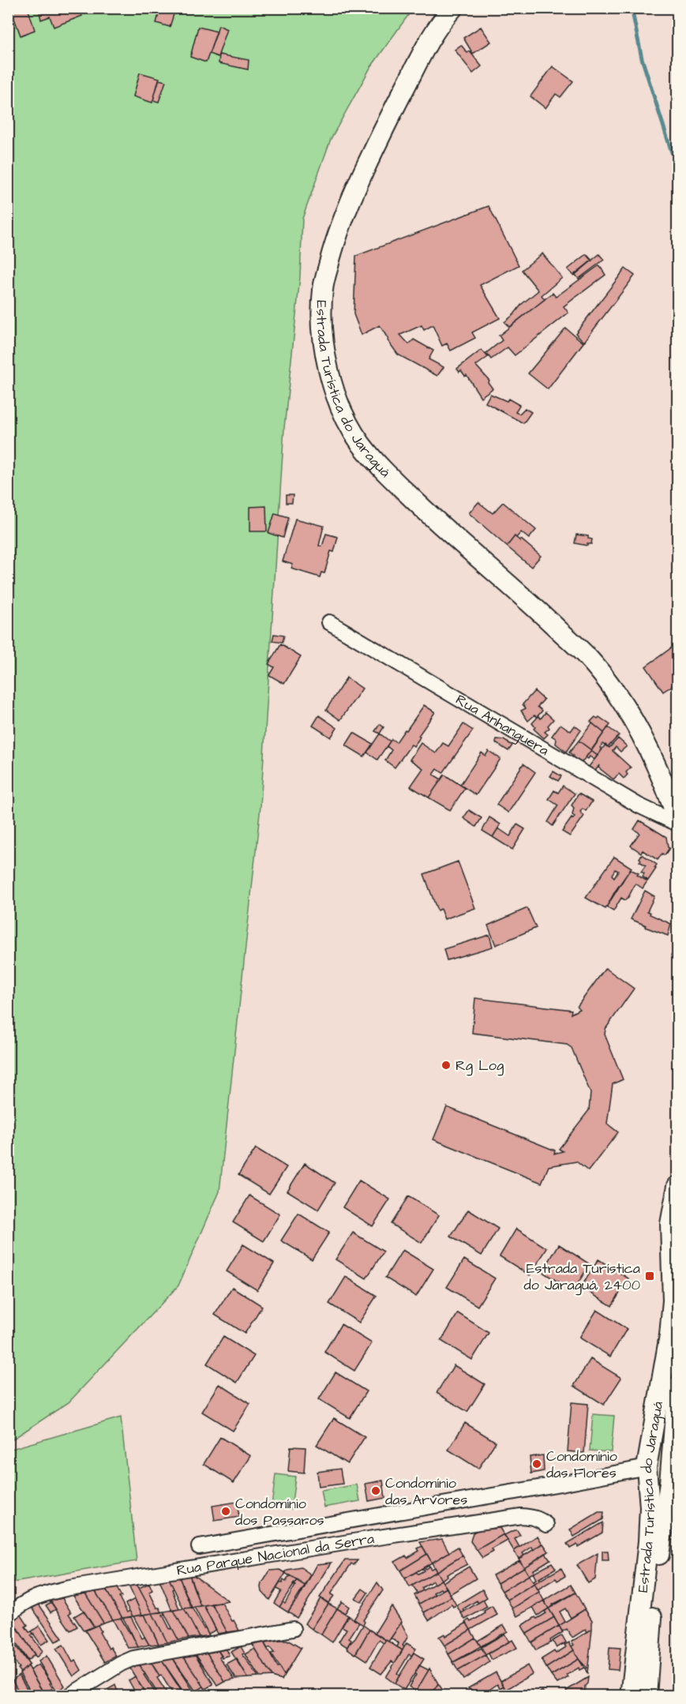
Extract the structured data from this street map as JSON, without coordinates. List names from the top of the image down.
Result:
{
  "streets": {
    "main road": ["Estrada Turística do Jaraguá"],
    "street": ["Rua Anhanguera", "Rua Parque Nacional da Serra"]
  },
  "places": {
    "other": [
      "Rg Log",
      "Condomínio das Flores",
      "Condomínio das Arvores",
      "Condomínio dos Passaros"
    ],
    "transit": ["Estrada Turística do Jaraguá, 2400"]
  }
}
